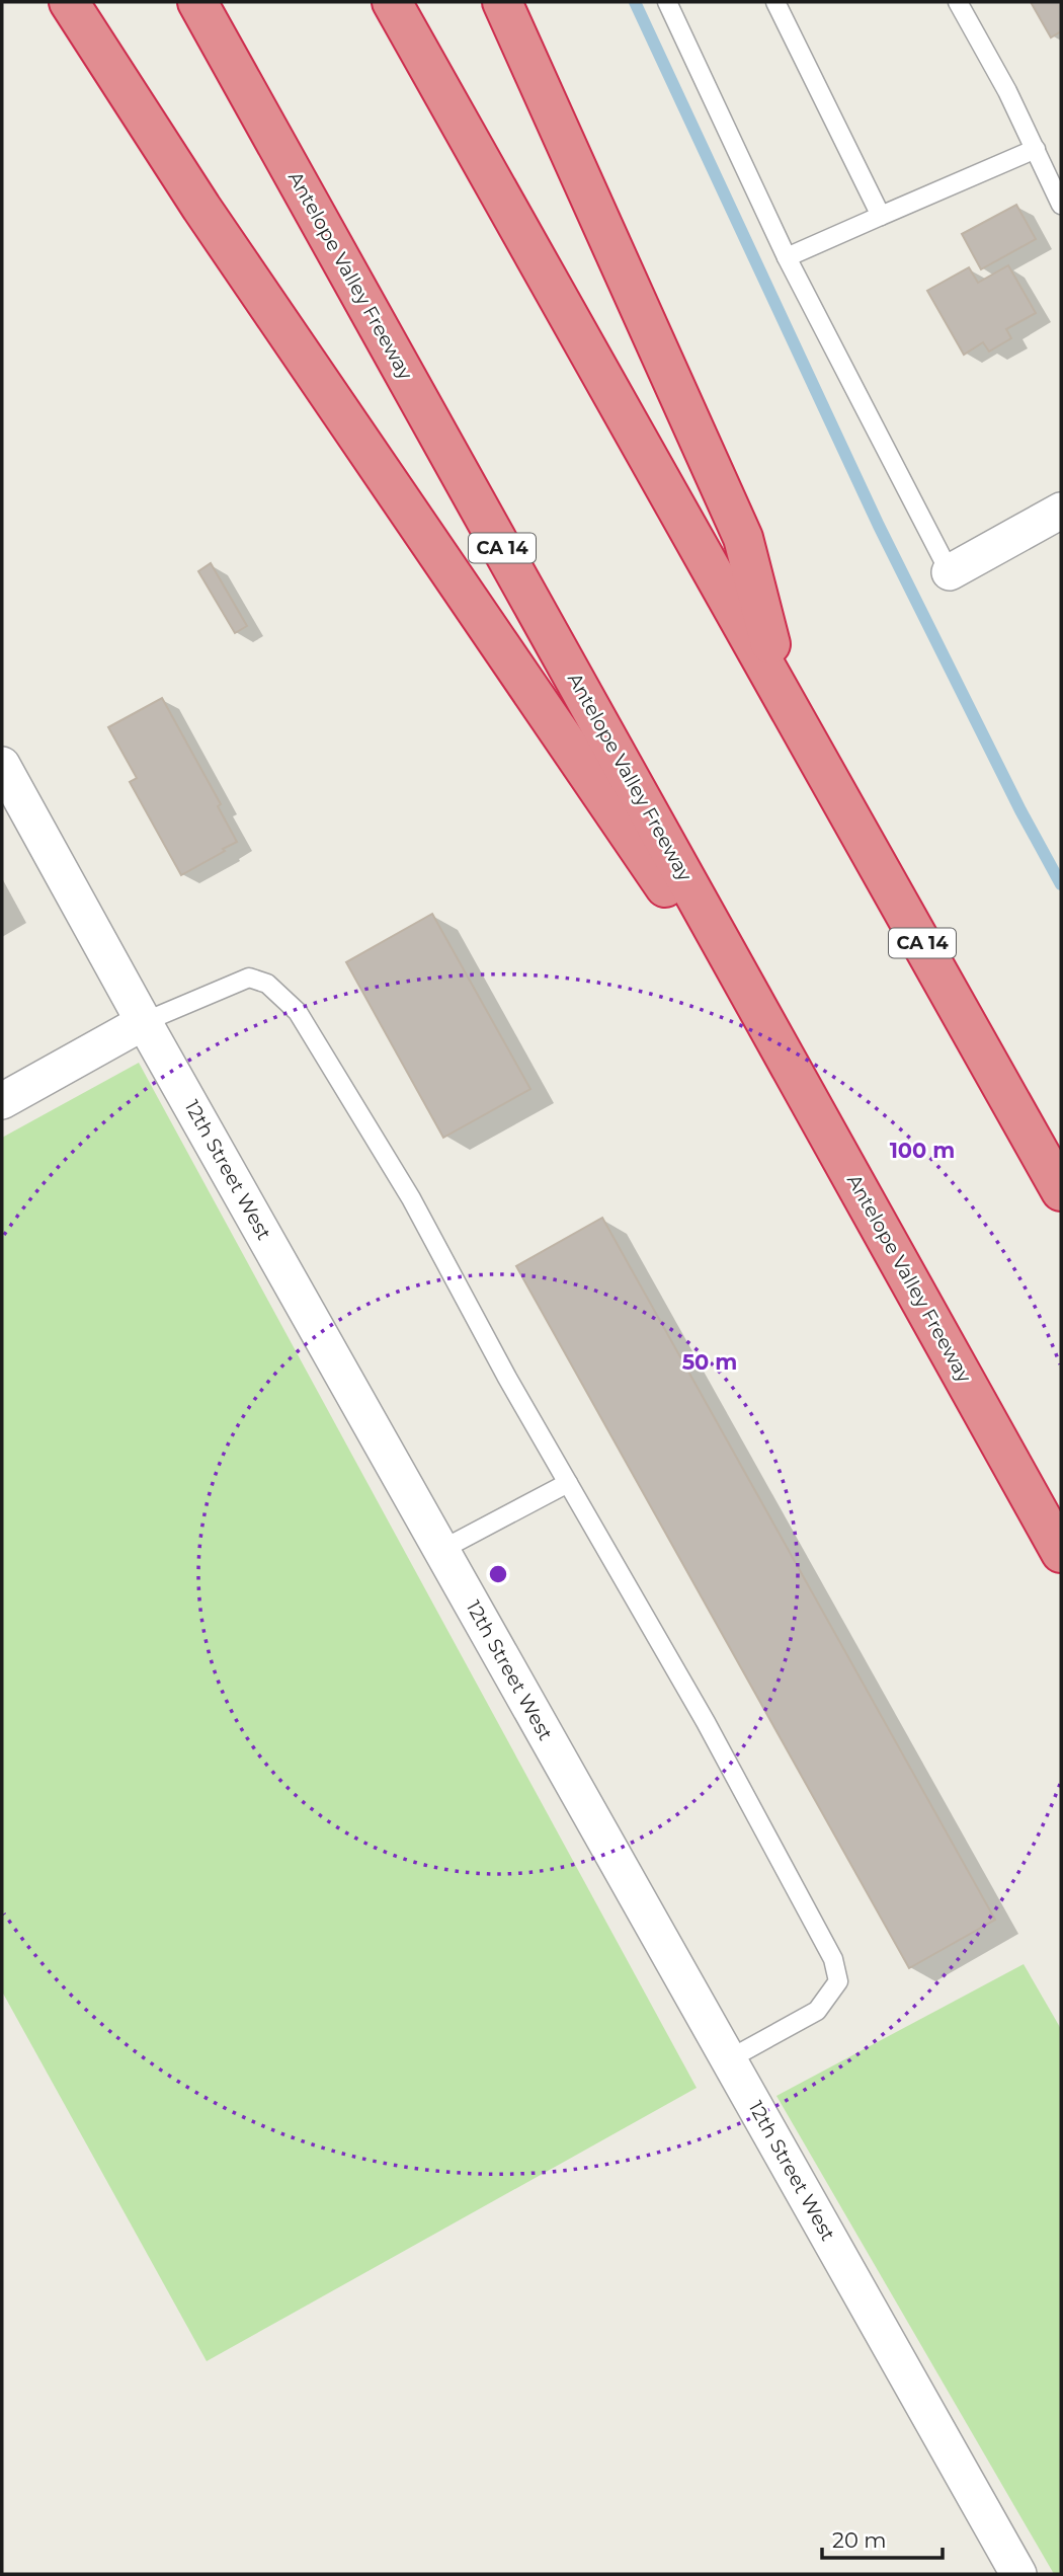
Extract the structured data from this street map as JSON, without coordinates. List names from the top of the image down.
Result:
{
  "streets": {
    "highway": ["Antelope Valley Freeway", "CA 14"],
    "street": ["12th Street West"]
  },
  "scale_bar": "20 m",
  "rings": ["100 m", "50 m"]
}
